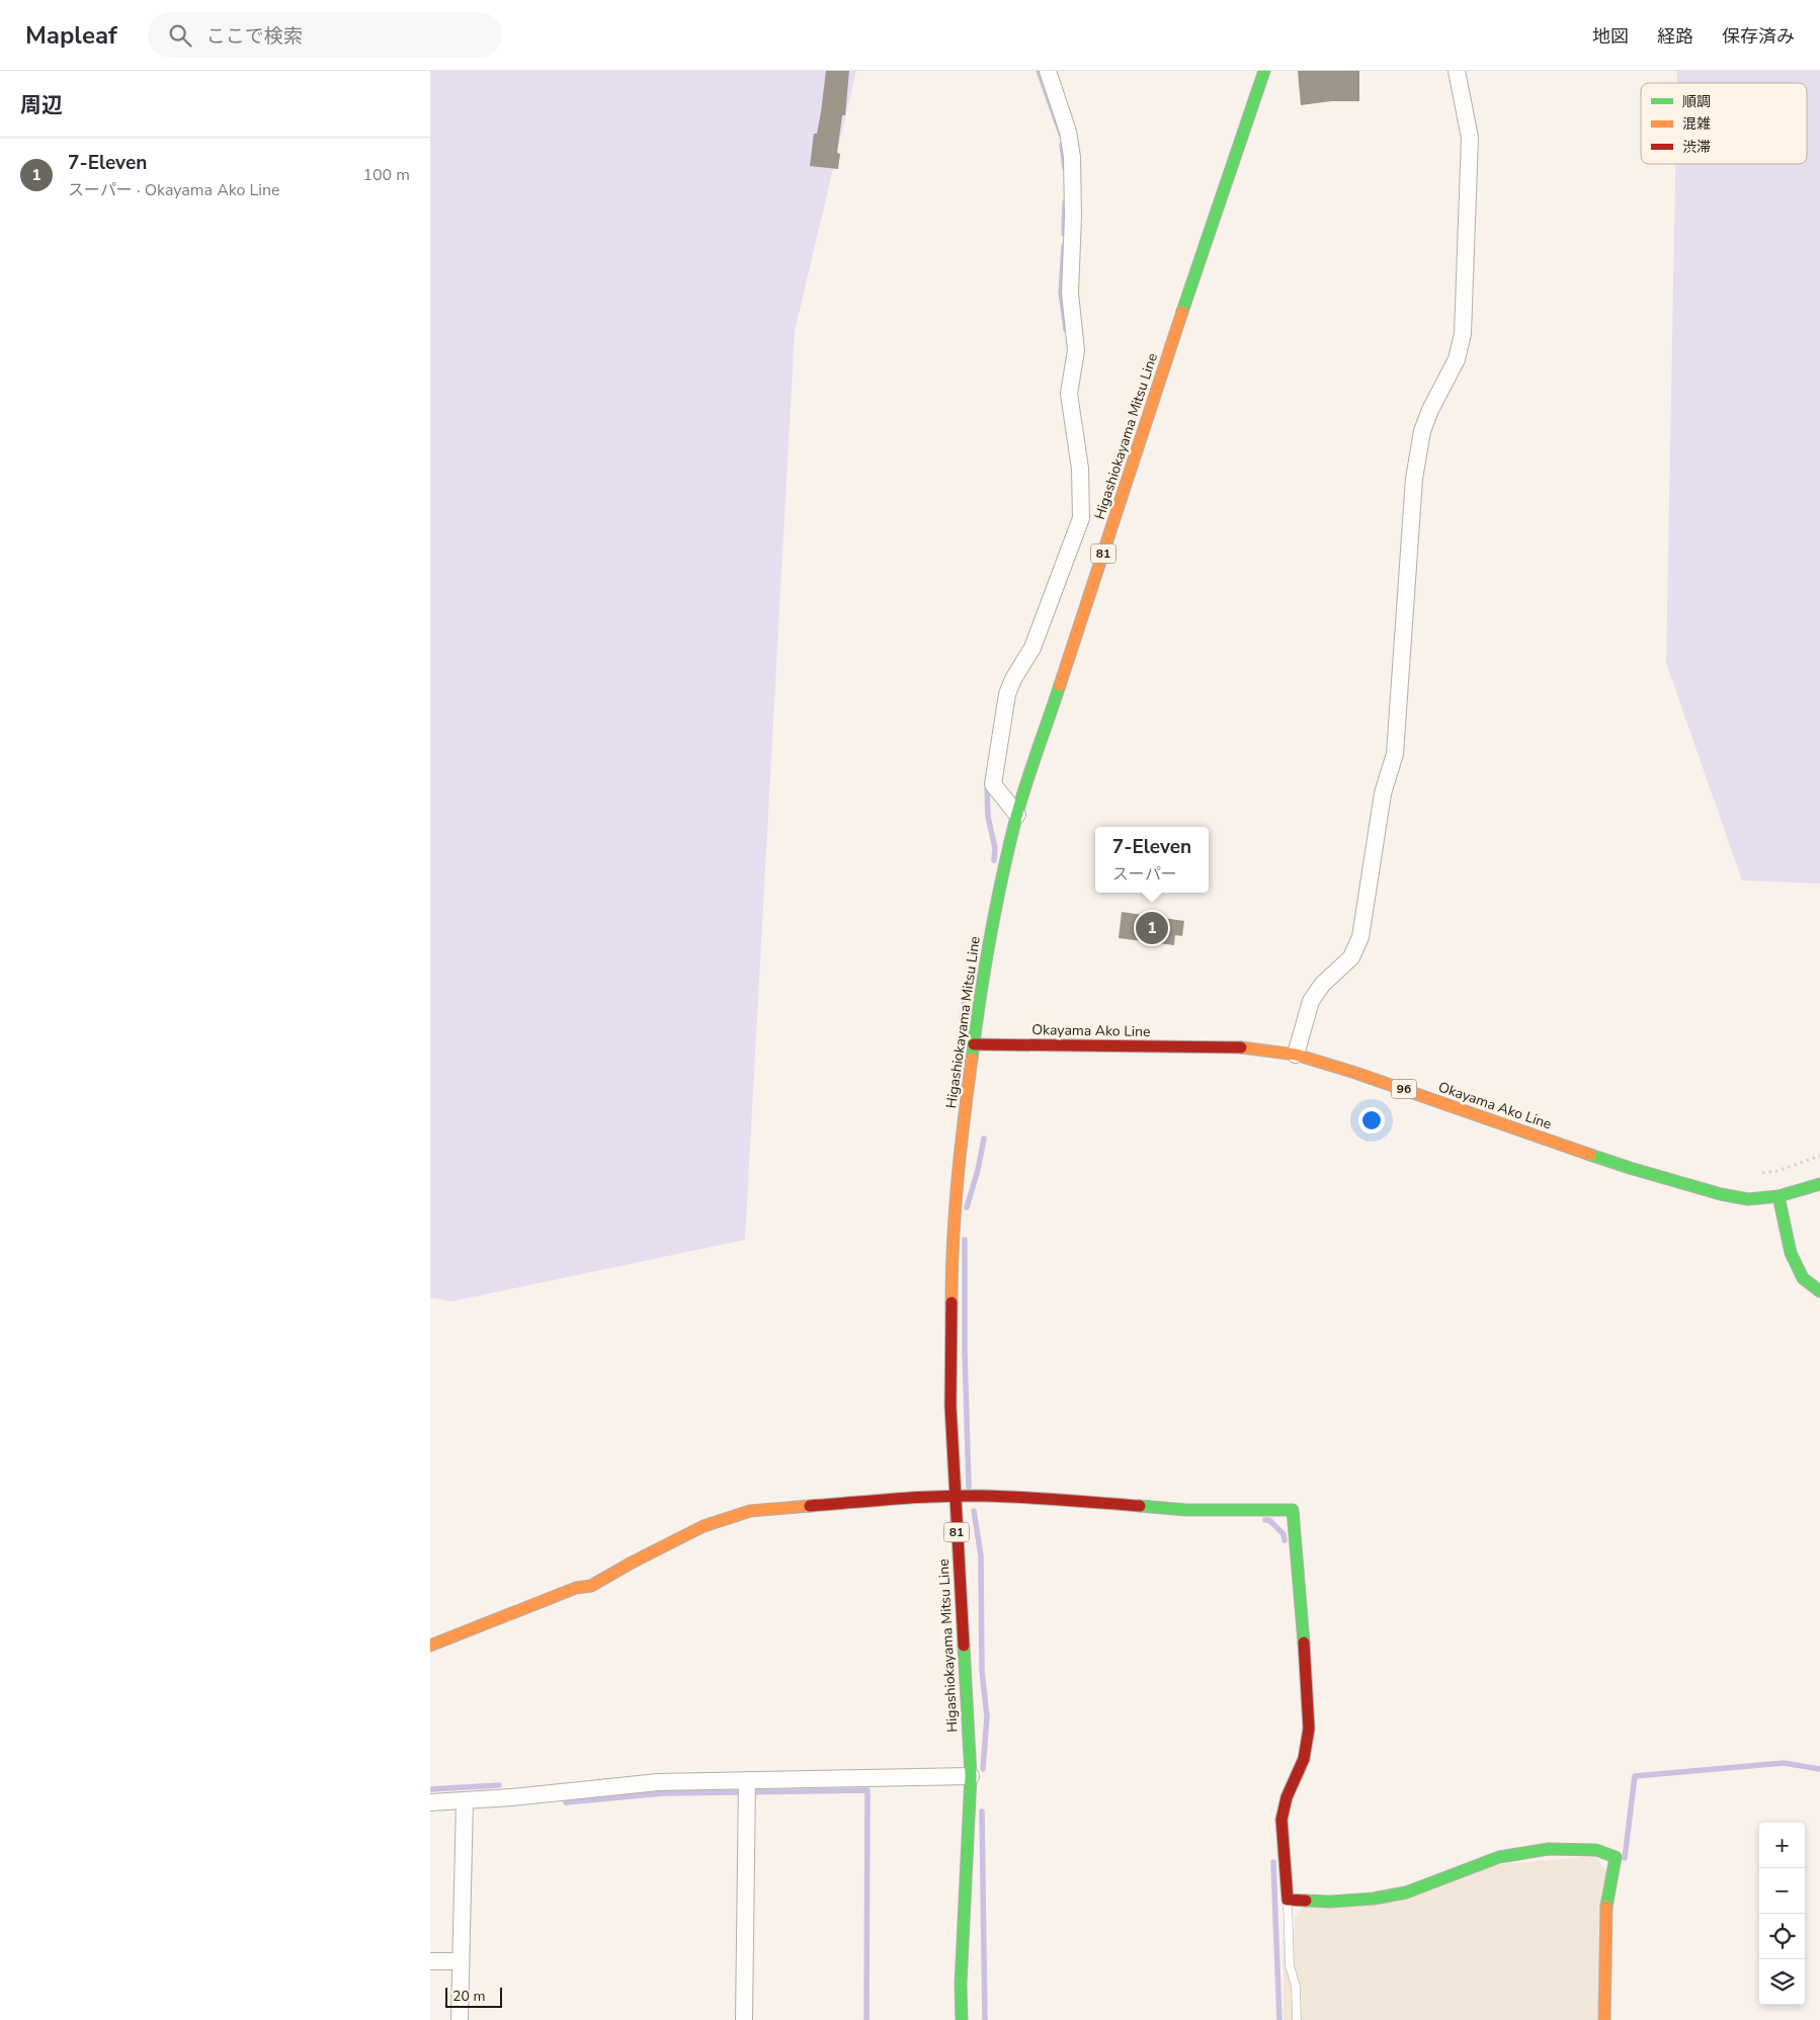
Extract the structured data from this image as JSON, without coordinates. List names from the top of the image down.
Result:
{
  "streets": {
    "main road": [
      "Higashiokayama Mitsu Line",
      "81",
      "Okayama Ako Line",
      "96"
    ]
  },
  "crossings": [
    ["Higashiokayama Mitsu Line", "Okayama Ako Line"]
  ],
  "legend": ["順調", "混雑", "渋滞"],
  "scale_bar": "20 m",
  "page": {
    "header": "Mapleaf",
    "search": "ここで検索",
    "nav": ["地図", "経路", "保存済み"],
    "heading": "周辺",
    "list": [
      {
        "mark": "1",
        "name": "7-Eleven",
        "note": "スーパー · Okayama Ako Line",
        "value": "100 m"
      }
    ],
    "popup": ["7-Eleven", "スーパー"],
    "pins": "1",
    "map_buttons": ["+", "−"],
    "scale": "20 m"
  }
}
